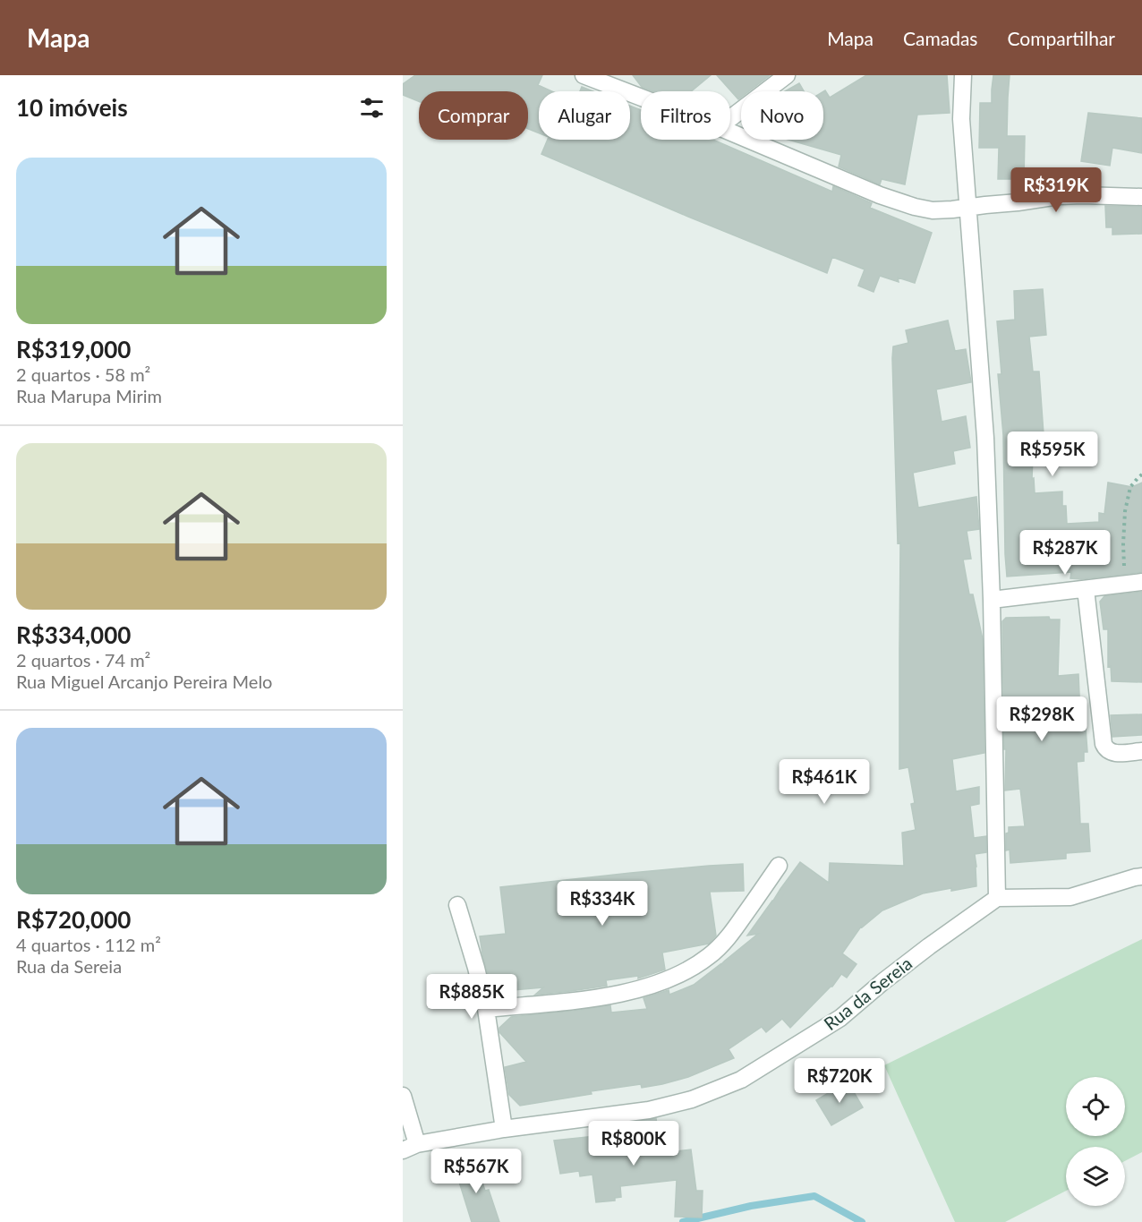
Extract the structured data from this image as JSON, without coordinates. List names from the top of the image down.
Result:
{
  "streets": {
    "street": ["Rua da Sereia"]
  },
  "page": {
    "header": "Mapa",
    "nav": ["Mapa", "Camadas", "Compartilhar"],
    "heading": "10 imóveis",
    "chip": [
      "Comprar",
      "Alugar",
      "Filtros",
      "Novo"
    ],
    "list": [
      {
        "name": "R$319,000",
        "note": "2 quartos · 58 m² · Rua Marupa Mirim"
      },
      {
        "name": "R$334,000",
        "note": "2 quartos · 74 m² · Rua Miguel Arcanjo Pereira Melo"
      },
      {
        "name": "R$720,000",
        "note": "4 quartos · 112 m² · Rua da Sereia"
      }
    ],
    "price": [
      "R$319K",
      "R$595K",
      "R$287K",
      "R$298K",
      "R$461K",
      "R$334K",
      "R$885K",
      "R$720K",
      "R$800K",
      "R$567K"
    ]
  }
}
